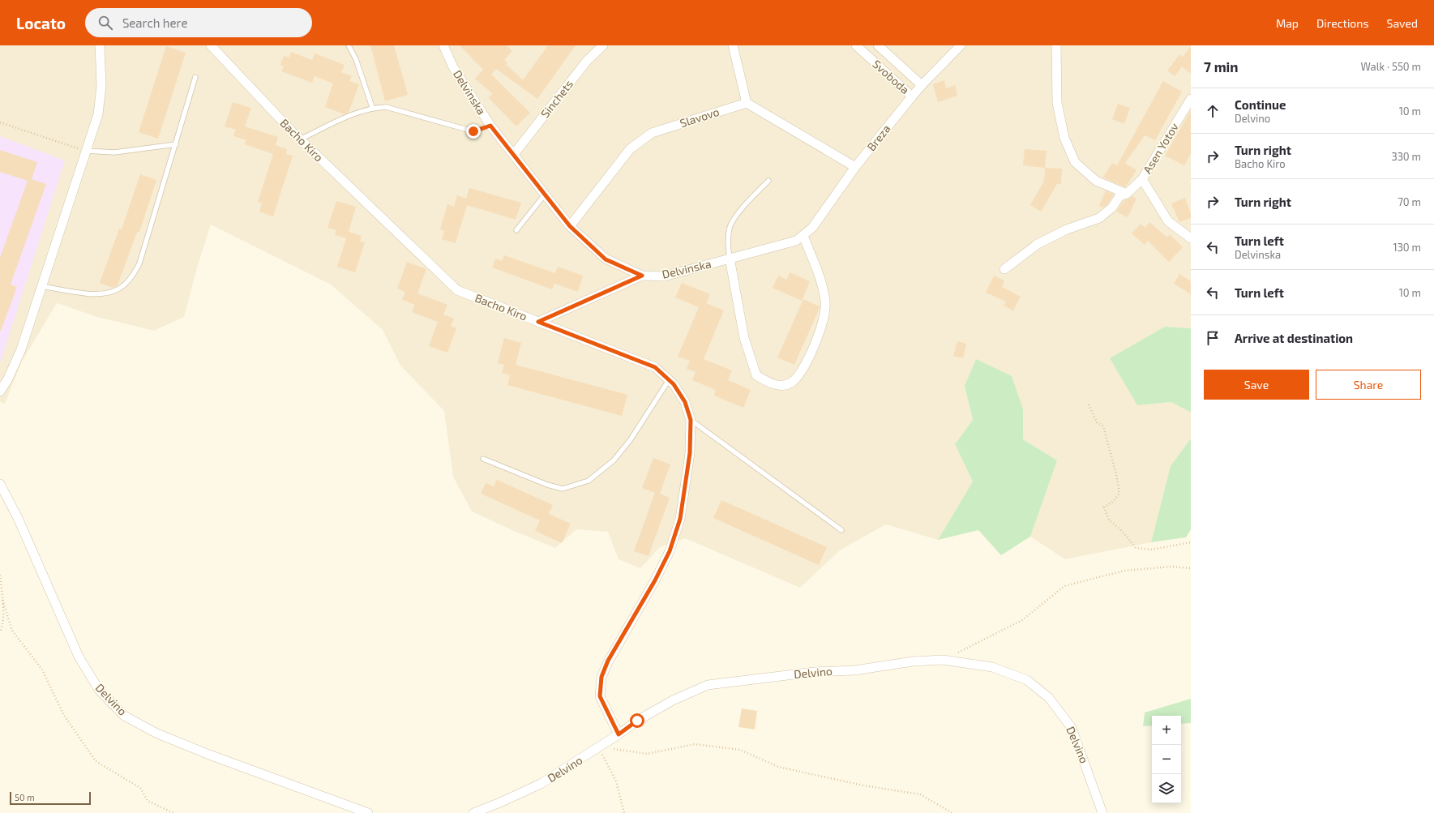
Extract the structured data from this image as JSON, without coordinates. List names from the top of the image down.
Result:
{
  "streets": {
    "street": [
      "Svoboda",
      "Delvinska",
      "Sinchets",
      "Slavovo",
      "Breza",
      "Bacho Kiro",
      "Asen Yotov",
      "Delvino"
    ]
  },
  "crossings": [
    ["Svoboda", "Breza"],
    ["Delvinska", "Sinchets"],
    ["Delvinska", "Slavovo"],
    ["Delvinska", "Breza"],
    ["Bacho Kiro", "Delvino"]
  ],
  "scale_bar": "50 m",
  "page": {
    "header": "Locato",
    "search": "Search here",
    "nav": ["Map", "Directions", "Saved"],
    "heading": ["7 min", "Walk · 550 m"],
    "list": [
      ["Continue", "Delvino", "10 m"],
      ["Turn right", "Bacho Kiro", "330 m"],
      ["Turn right", "70 m"],
      ["Turn left", "Delvinska", "130 m"],
      ["Turn left", "10 m"],
      "Arrive at destination"
    ],
    "buttons": ["Save", "Share"],
    "map_buttons": ["+", "−"],
    "scale": "50 m"
  }
}
